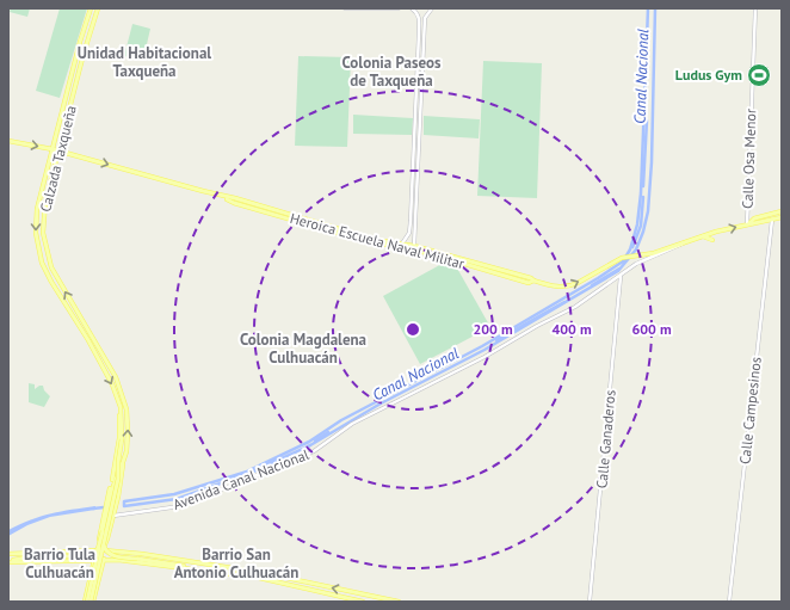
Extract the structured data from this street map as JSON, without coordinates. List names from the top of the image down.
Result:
{
  "streets": {
    "main road": ["Calzada Taxqueña", "Heroica Escuela Naval Militar"],
    "street": [
      "Calle Osa Menor",
      "Calle Campesinos",
      "Calle Ganaderos",
      "Avenida Canal Nacional"
    ]
  },
  "crossings": [
    ["Calzada Taxqueña", "Heroica Escuela Naval Militar"],
    ["Calzada Taxqueña", "Avenida Canal Nacional"],
    ["Calle Osa Menor", "Heroica Escuela Naval Militar"],
    ["Heroica Escuela Naval Militar", "Avenida Canal Nacional"],
    ["Calle Ganaderos", "Avenida Canal Nacional"]
  ],
  "one_way": ["Heroica Escuela Naval Militar"],
  "districts": [
    "Unidad Habitacional Taxqueña",
    "Colonia Paseos de Taxqueña",
    "Colonia Magdalena Culhuacán",
    "Barrio Tula Culhuacán",
    "Barrio San Antonio Culhuacán"
  ],
  "water": ["Canal Nacional"],
  "places": {
    "sports": ["Ludus Gym"]
  },
  "rings": ["200 m", "400 m", "600 m"]
}
